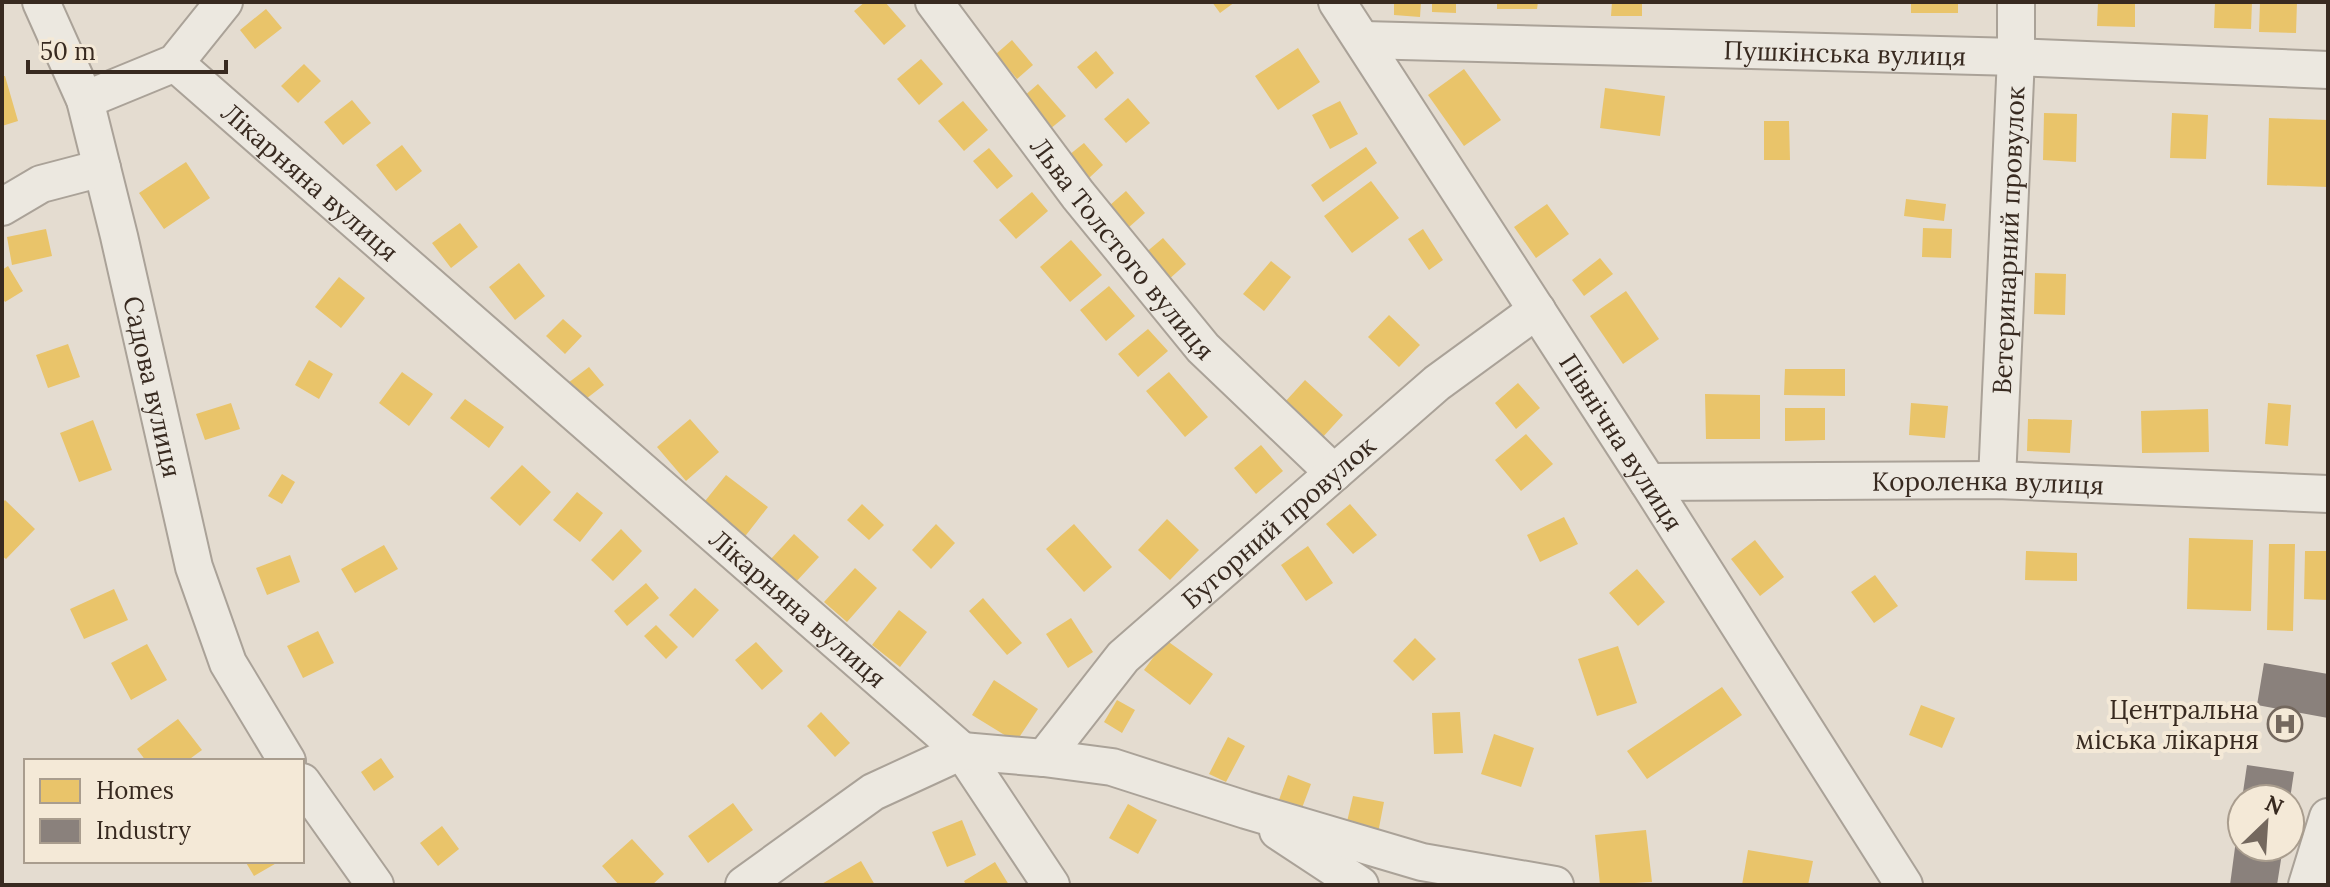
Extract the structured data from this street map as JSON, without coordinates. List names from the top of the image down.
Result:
{
  "streets": {
    "street": [
      "Пушкінська вулиця",
      "Лікарняна вулиця",
      "Ветеринарний провулок",
      "Льва Толстого вулиця",
      "Садова вулиця",
      "Північна вулиця",
      "Короленка вулиця",
      "Бугорний провулок"
    ]
  },
  "crossings": [
    ["Пушкінська вулиця", "Ветеринарний провулок"],
    ["Пушкінська вулиця", "Північна вулиця"],
    ["Ветеринарний провулок", "Короленка вулиця"],
    ["Льва Толстого вулиця", "Бугорний провулок"],
    ["Північна вулиця", "Короленка вулиця"],
    ["Північна вулиця", "Бугорний провулок"]
  ],
  "places": {
    "hospital": ["Центральна міська лікарня"]
  },
  "legend": ["Homes", "Industry"],
  "scale_bar": "50 m",
  "north": "top right"
}
